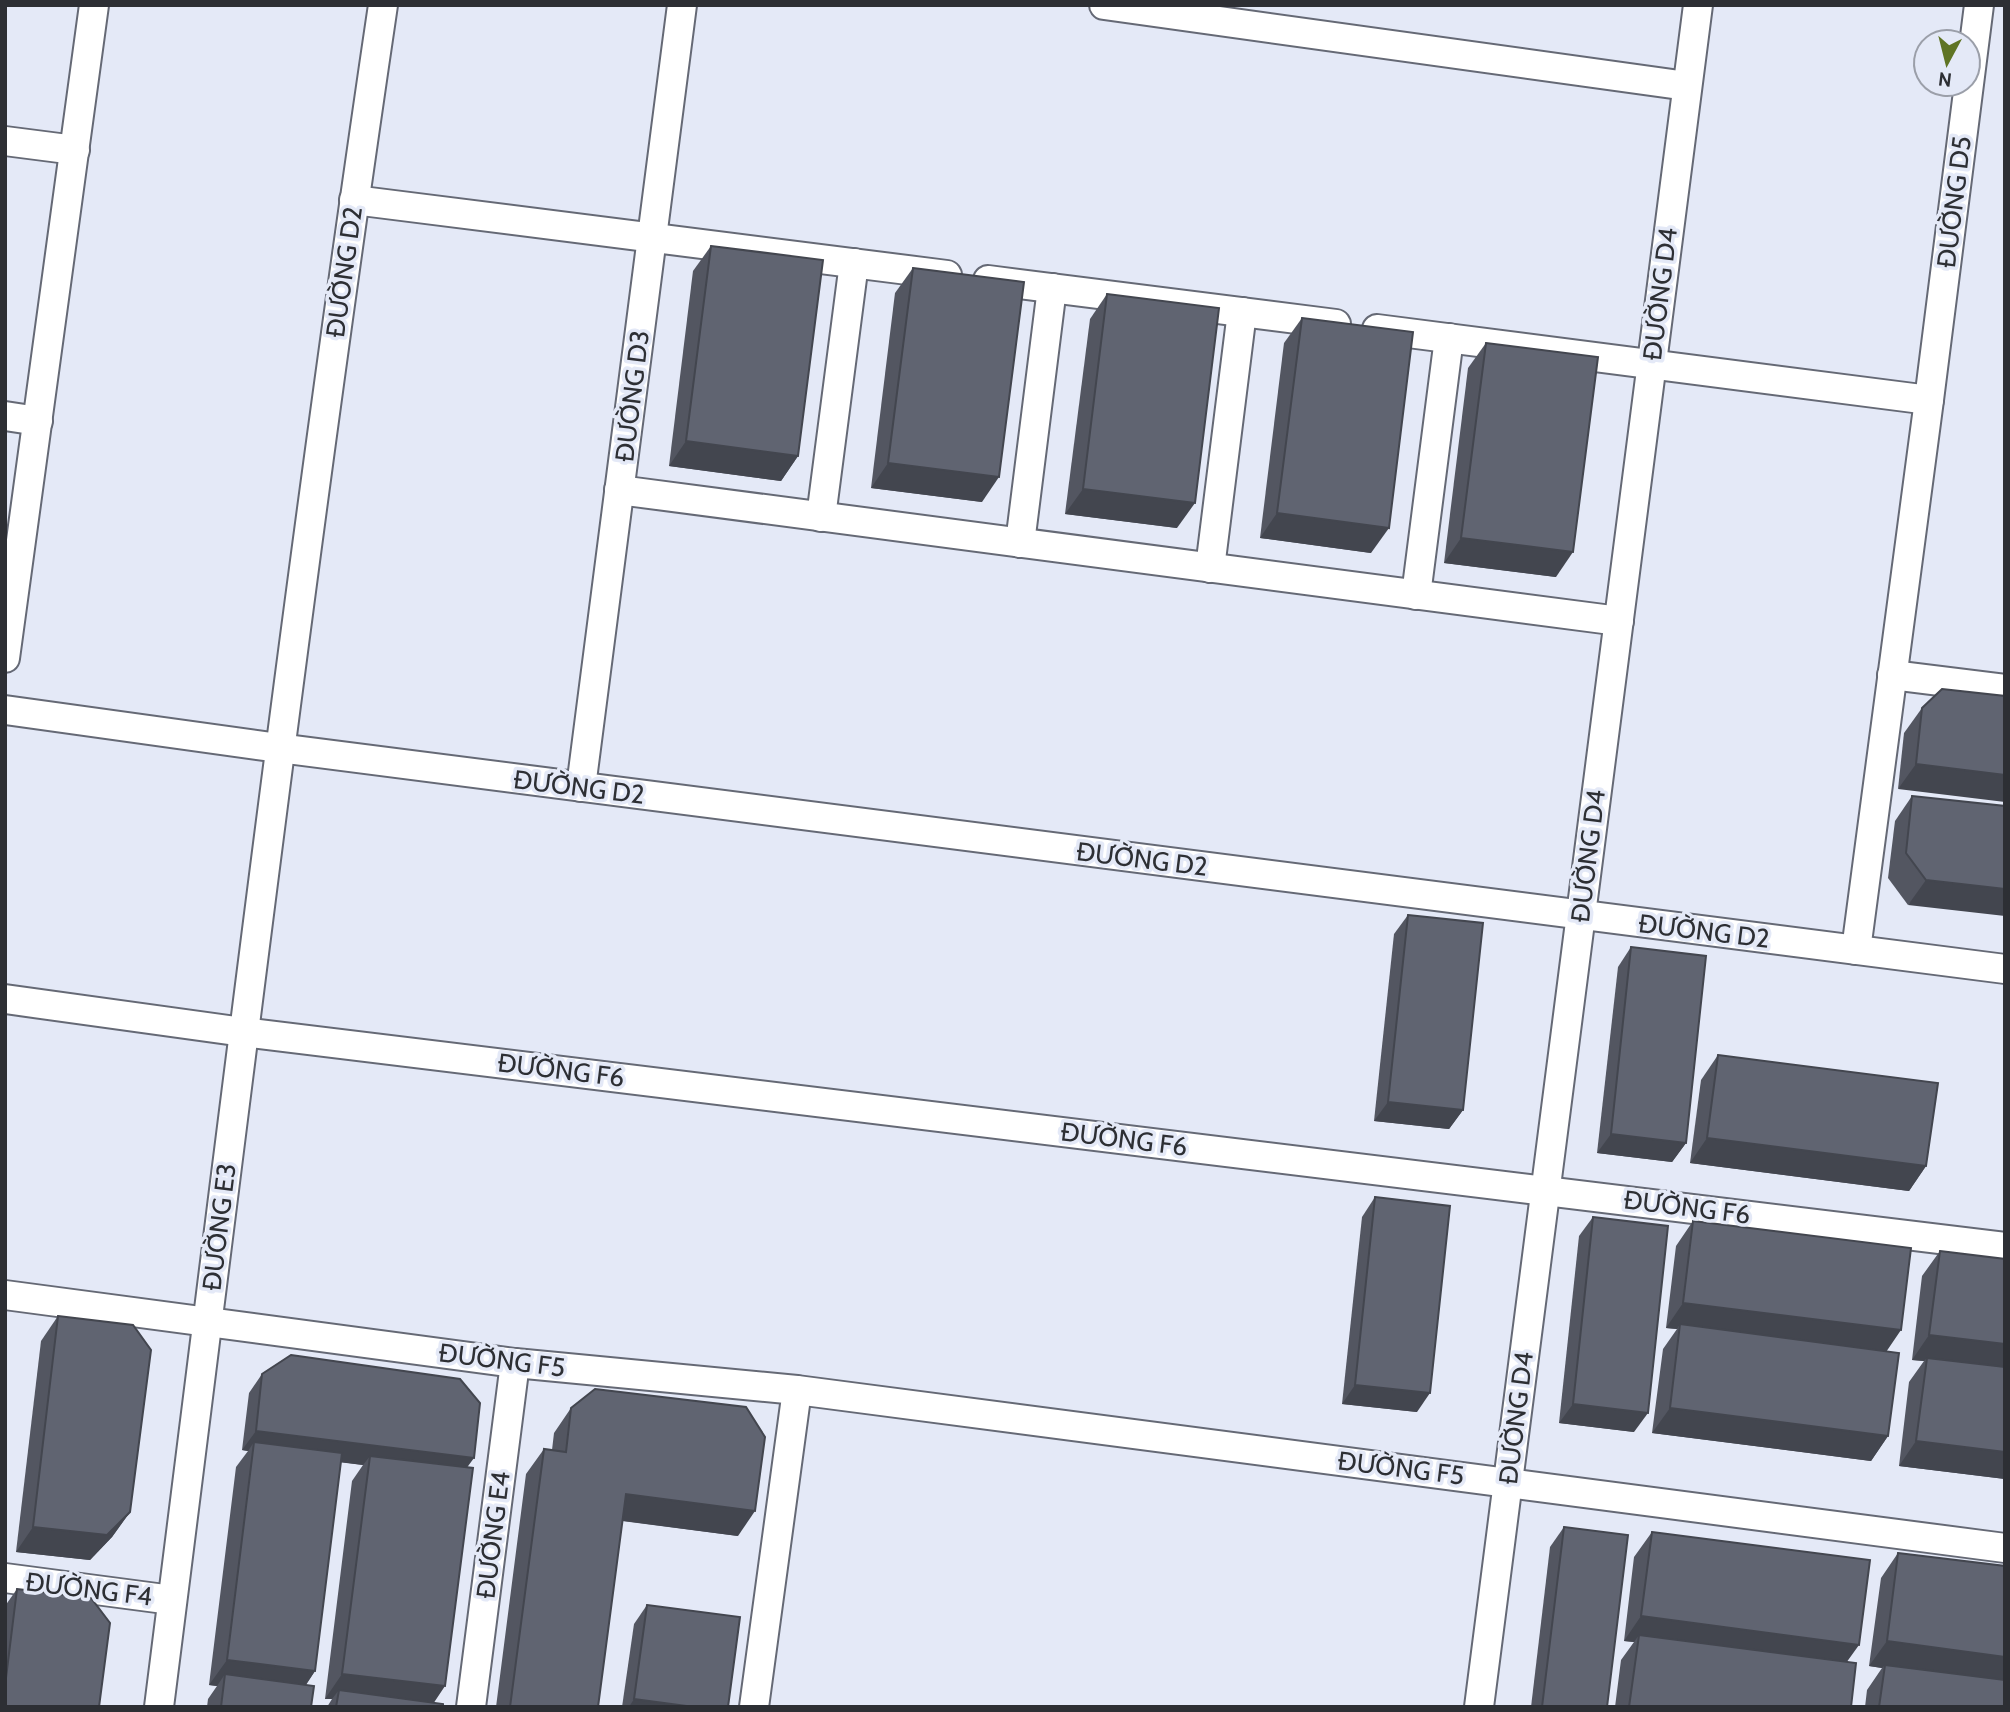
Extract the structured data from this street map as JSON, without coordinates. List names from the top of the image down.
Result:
{
  "streets": {
    "street": [
      "ĐƯỜNG D5",
      "ĐƯỜNG D2",
      "ĐƯỜNG D4",
      "ĐƯỜNG D3",
      "ĐƯỜNG F6",
      "ĐƯỜNG E3",
      "ĐƯỜNG F5",
      "ĐƯỜNG E4",
      "ĐƯỜNG F4"
    ]
  },
  "crossings": [
    ["ĐƯỜNG D5", "ĐƯỜNG D2"],
    ["ĐƯỜNG D2", "ĐƯỜNG D4"],
    ["ĐƯỜNG D2", "ĐƯỜNG D3"],
    ["ĐƯỜNG D2", "ĐƯỜNG E3"],
    ["ĐƯỜNG D4", "ĐƯỜNG F6"],
    ["ĐƯỜNG D4", "ĐƯỜNG F5"],
    ["ĐƯỜNG F6", "ĐƯỜNG E3"],
    ["ĐƯỜNG E3", "ĐƯỜNG F5"],
    ["ĐƯỜNG E3", "ĐƯỜNG F4"],
    ["ĐƯỜNG F5", "ĐƯỜNG E4"]
  ],
  "north": "bottom"
}
